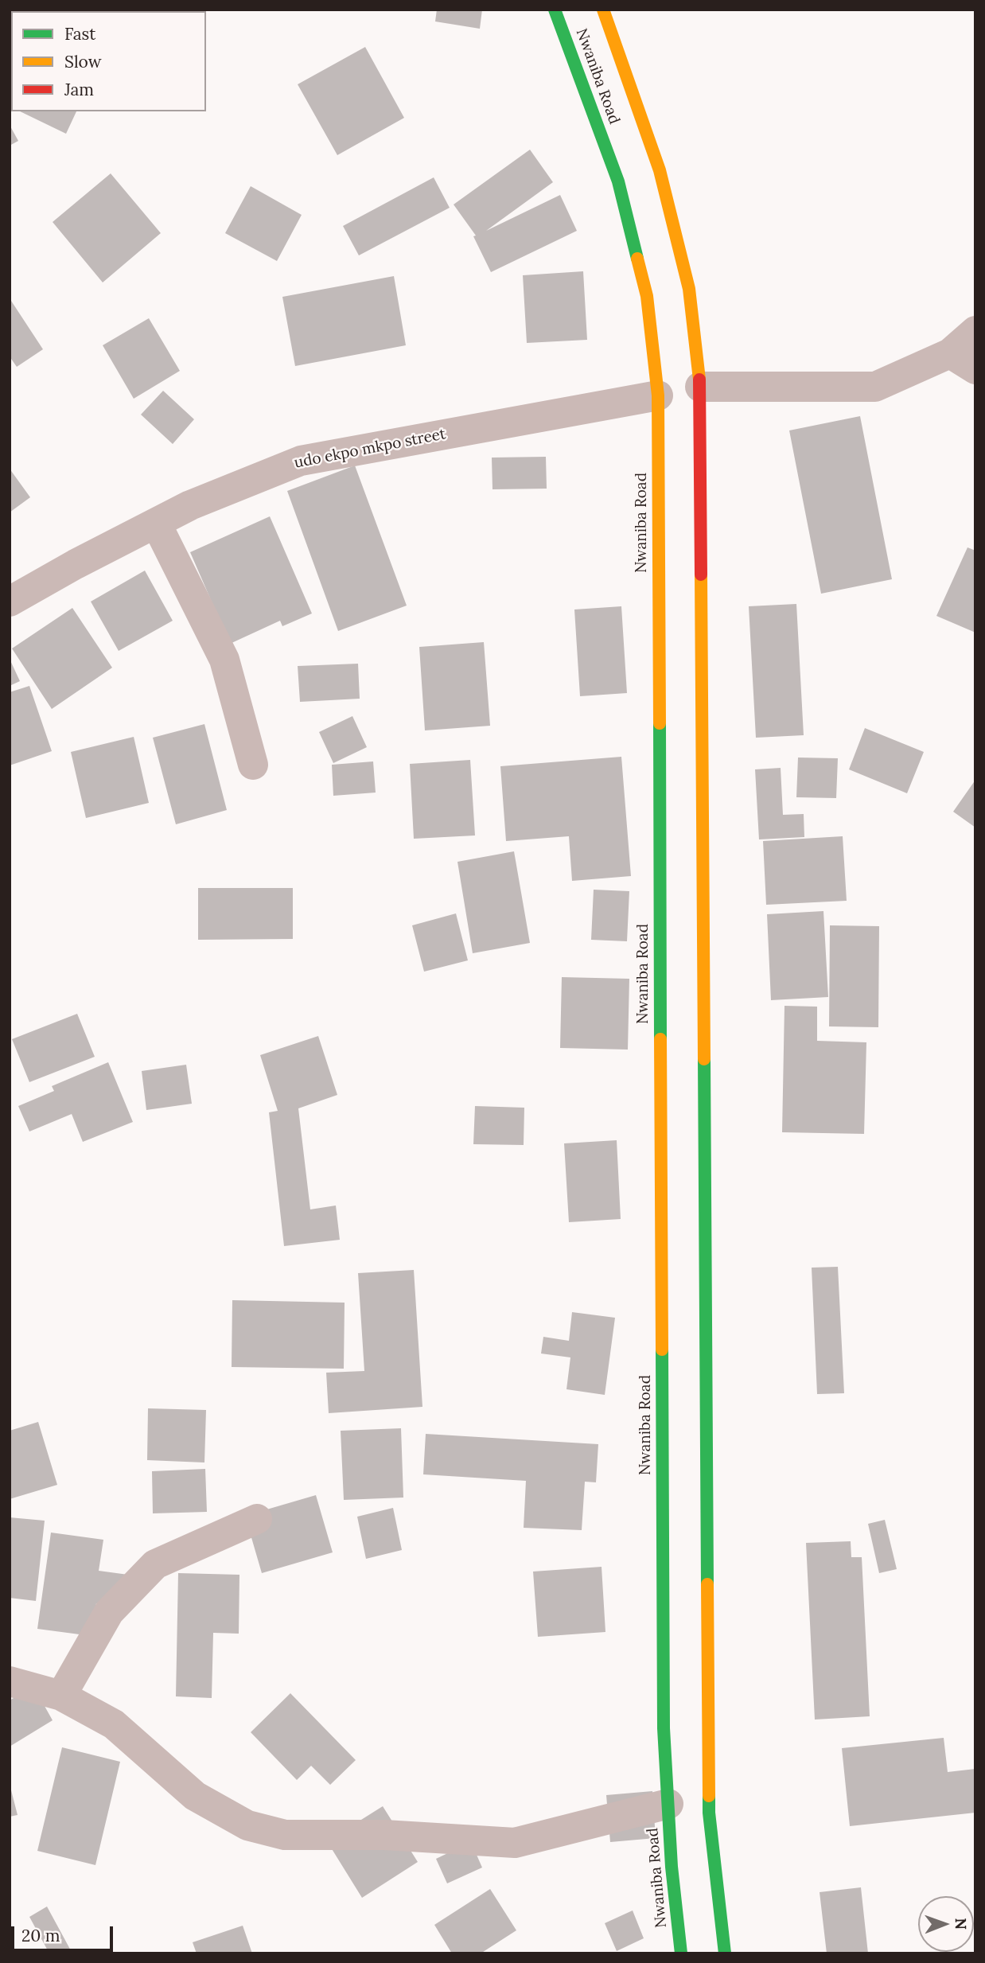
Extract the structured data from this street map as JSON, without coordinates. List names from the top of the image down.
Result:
{
  "streets": {
    "main road": ["Nwaniba Road"],
    "street": ["udo ekpo mkpo street"]
  },
  "crossings": [
    ["Nwaniba Road", "udo ekpo mkpo street"]
  ],
  "legend": ["Fast", "Slow", "Jam"],
  "scale_bar": "20 m",
  "north": "right"
}
